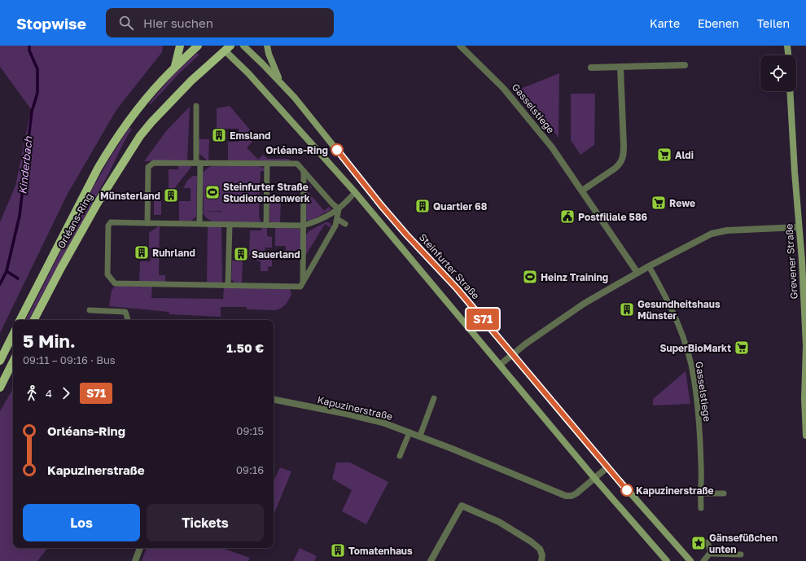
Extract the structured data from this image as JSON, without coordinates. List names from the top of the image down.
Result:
{
  "streets": {
    "main road": ["Orléans-Ring", "Grevener Straße", "Steinfurter Straße"],
    "street": ["Gasselstiege", "Kapuzinerstraße"]
  },
  "crossings": [
    ["Steinfurter Straße", "Kapuzinerstraße"]
  ],
  "water": ["Kinderbach"],
  "places": {
    "building": [
      "Emsland",
      "Münsterland",
      "Quartier 68",
      "Ruhrland",
      "Sauerland",
      "Gesundheitshaus Münster",
      "Tomatenhaus"
    ],
    "other": ["Orléans-Ring", "Kapuzinerstraße"],
    "supermarket": ["Aldi", "Rewe", "SuperBioMarkt"],
    "sports": ["Steinfurter Straße Studierendenwerk", "Heinz Training"],
    "public building": ["Postfiliale 586"],
    "place": ["Gänsefüßchen unten"]
  },
  "lines": ["bus line S71"],
  "page": {
    "header": "Stopwise",
    "search": "Hier suchen",
    "nav": ["Karte", "Ebenen", "Teilen"],
    "on_map": "S71",
    "heading": ["5 Min.", "09:11 – 09:16 · Bus", "1.50 €"],
    "legs": ["4", "S71"],
    "list": [
      {
        "name": "Orléans-Ring",
        "value": "09:15"
      },
      {
        "name": "Kapuzinerstraße",
        "value": "09:16"
      }
    ],
    "buttons": ["Los", "Tickets"]
  }
}
